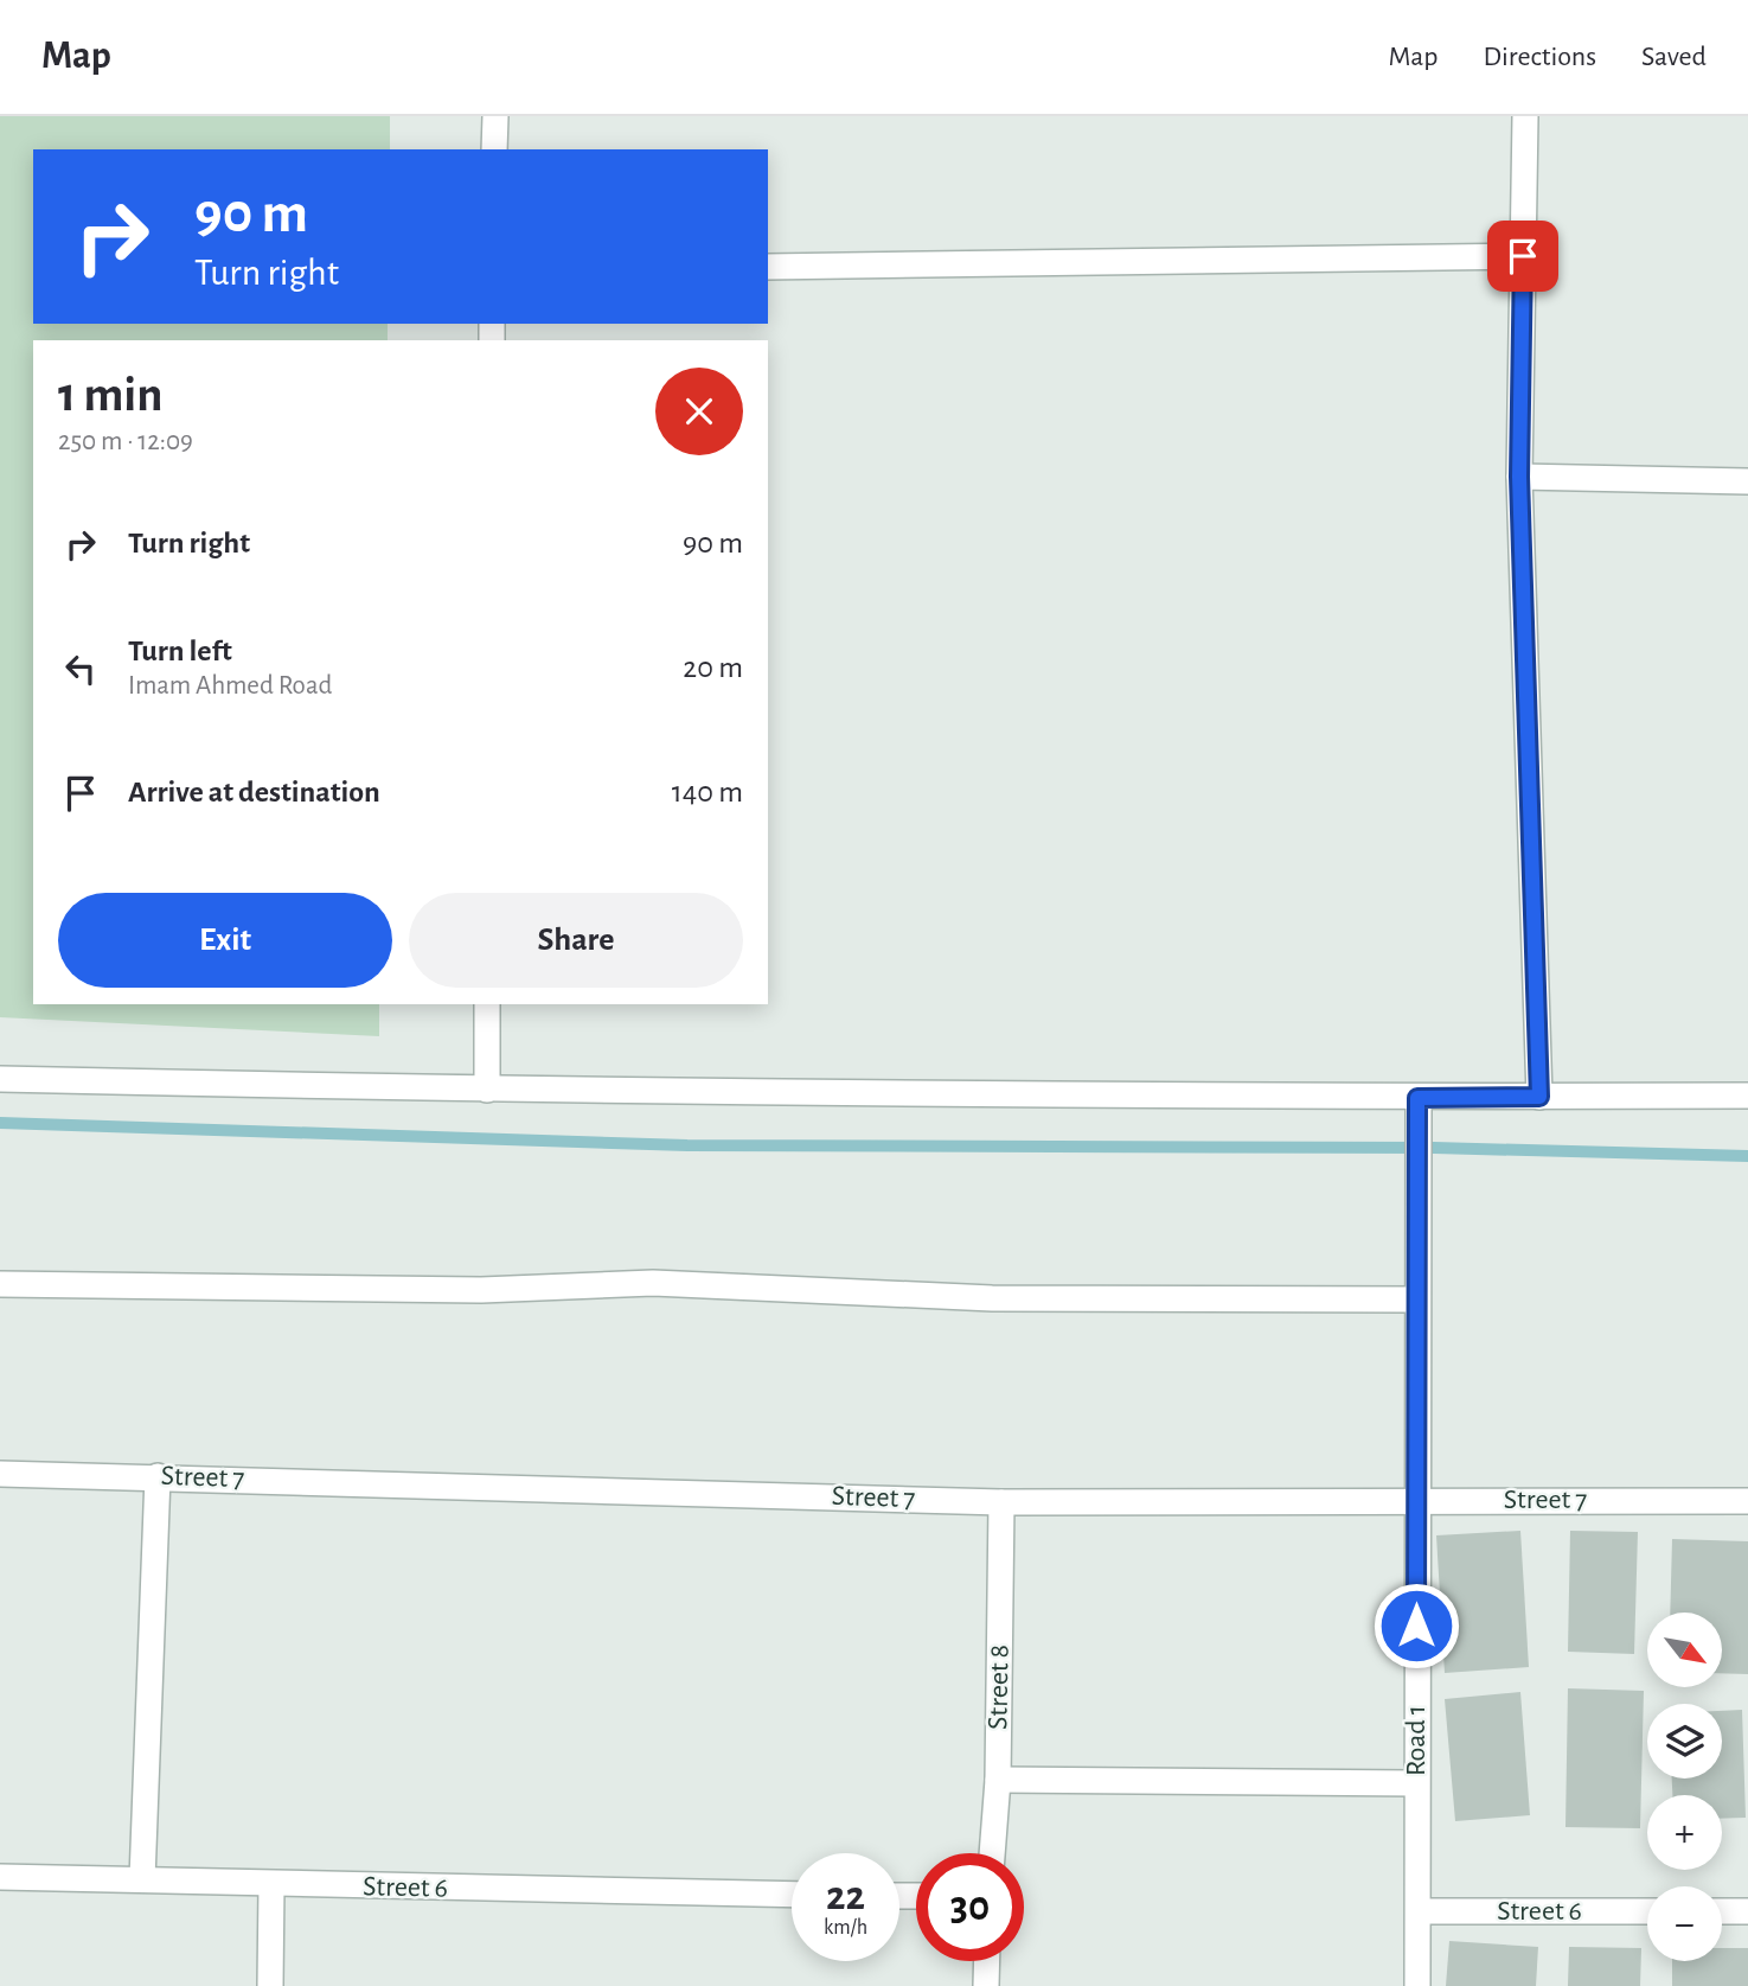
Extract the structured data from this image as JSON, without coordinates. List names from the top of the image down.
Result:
{
  "streets": {
    "street": [
      "Street 7",
      "Street 8",
      "Road 1",
      "Street 6"
    ]
  },
  "crossings": [
    ["Street 7", "Street 8"],
    ["Street 7", "Road 1"],
    ["Road 1", "Street 6"]
  ],
  "north": "bottom right",
  "page": {
    "header": "Map",
    "nav": ["Map", "Directions", "Saved"],
    "turn": ["90 m", "Turn right"],
    "heading": ["1 min", "250 m · 12:09"],
    "list": [
      {
        "name": "Turn right",
        "value": "90 m"
      },
      {
        "name": "Turn left",
        "note": "Imam Ahmed Road",
        "value": "20 m"
      },
      {
        "name": "Arrive at destination",
        "value": "140 m"
      }
    ],
    "buttons": ["Exit", "Share"],
    "map_buttons": ["+", "−"],
    "speed": "22 km/h",
    "limit": "30"
  }
}
